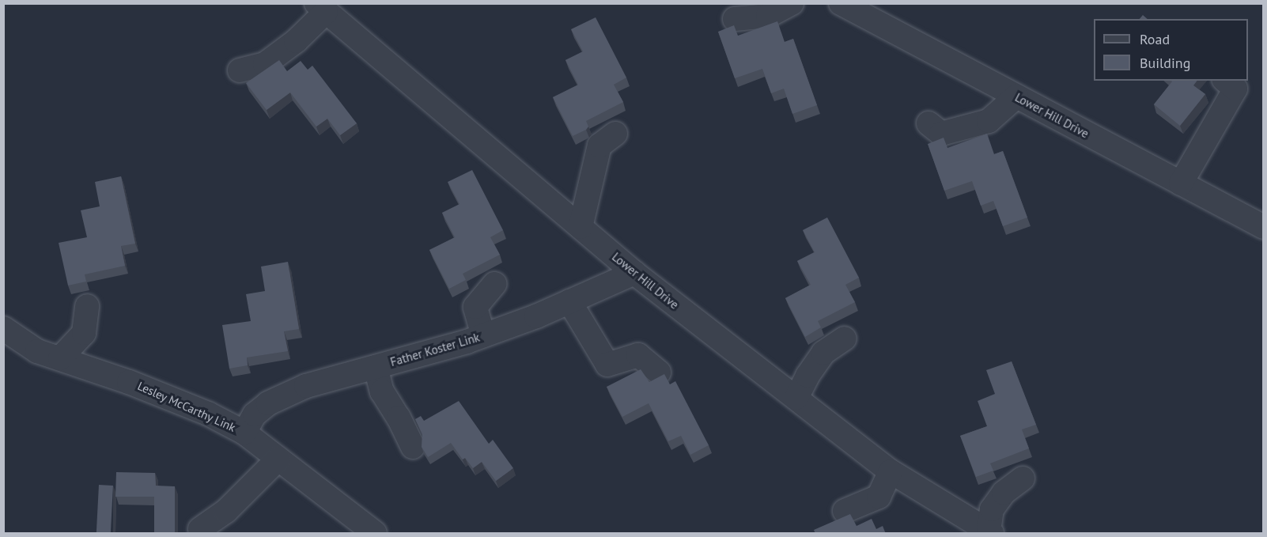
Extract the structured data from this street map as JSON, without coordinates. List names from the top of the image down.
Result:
{
  "streets": {
    "street": ["Lower Hill Drive", "Father Koster Link", "Lesley McCarthy Link"]
  },
  "crossings": [
    ["Lower Hill Drive", "Father Koster Link"],
    ["Father Koster Link", "Lesley McCarthy Link"]
  ],
  "legend": ["Road", "Building"]
}
